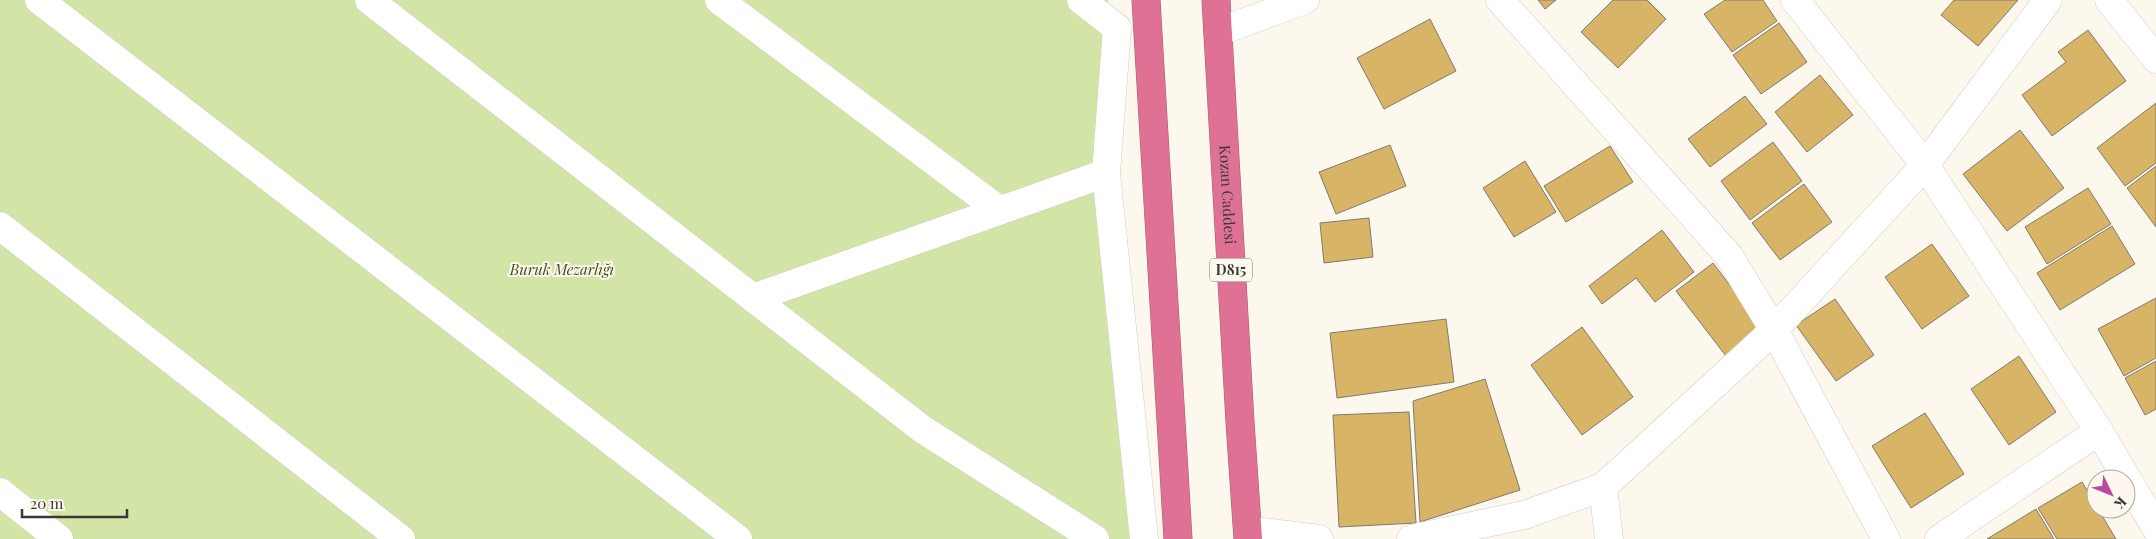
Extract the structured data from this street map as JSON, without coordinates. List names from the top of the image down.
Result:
{
  "streets": {
    "highway": ["Kozan Caddesi", "D815"]
  },
  "parks": ["Buruk Mezarlığı"],
  "scale_bar": "20 m",
  "north": "bottom right"
}
